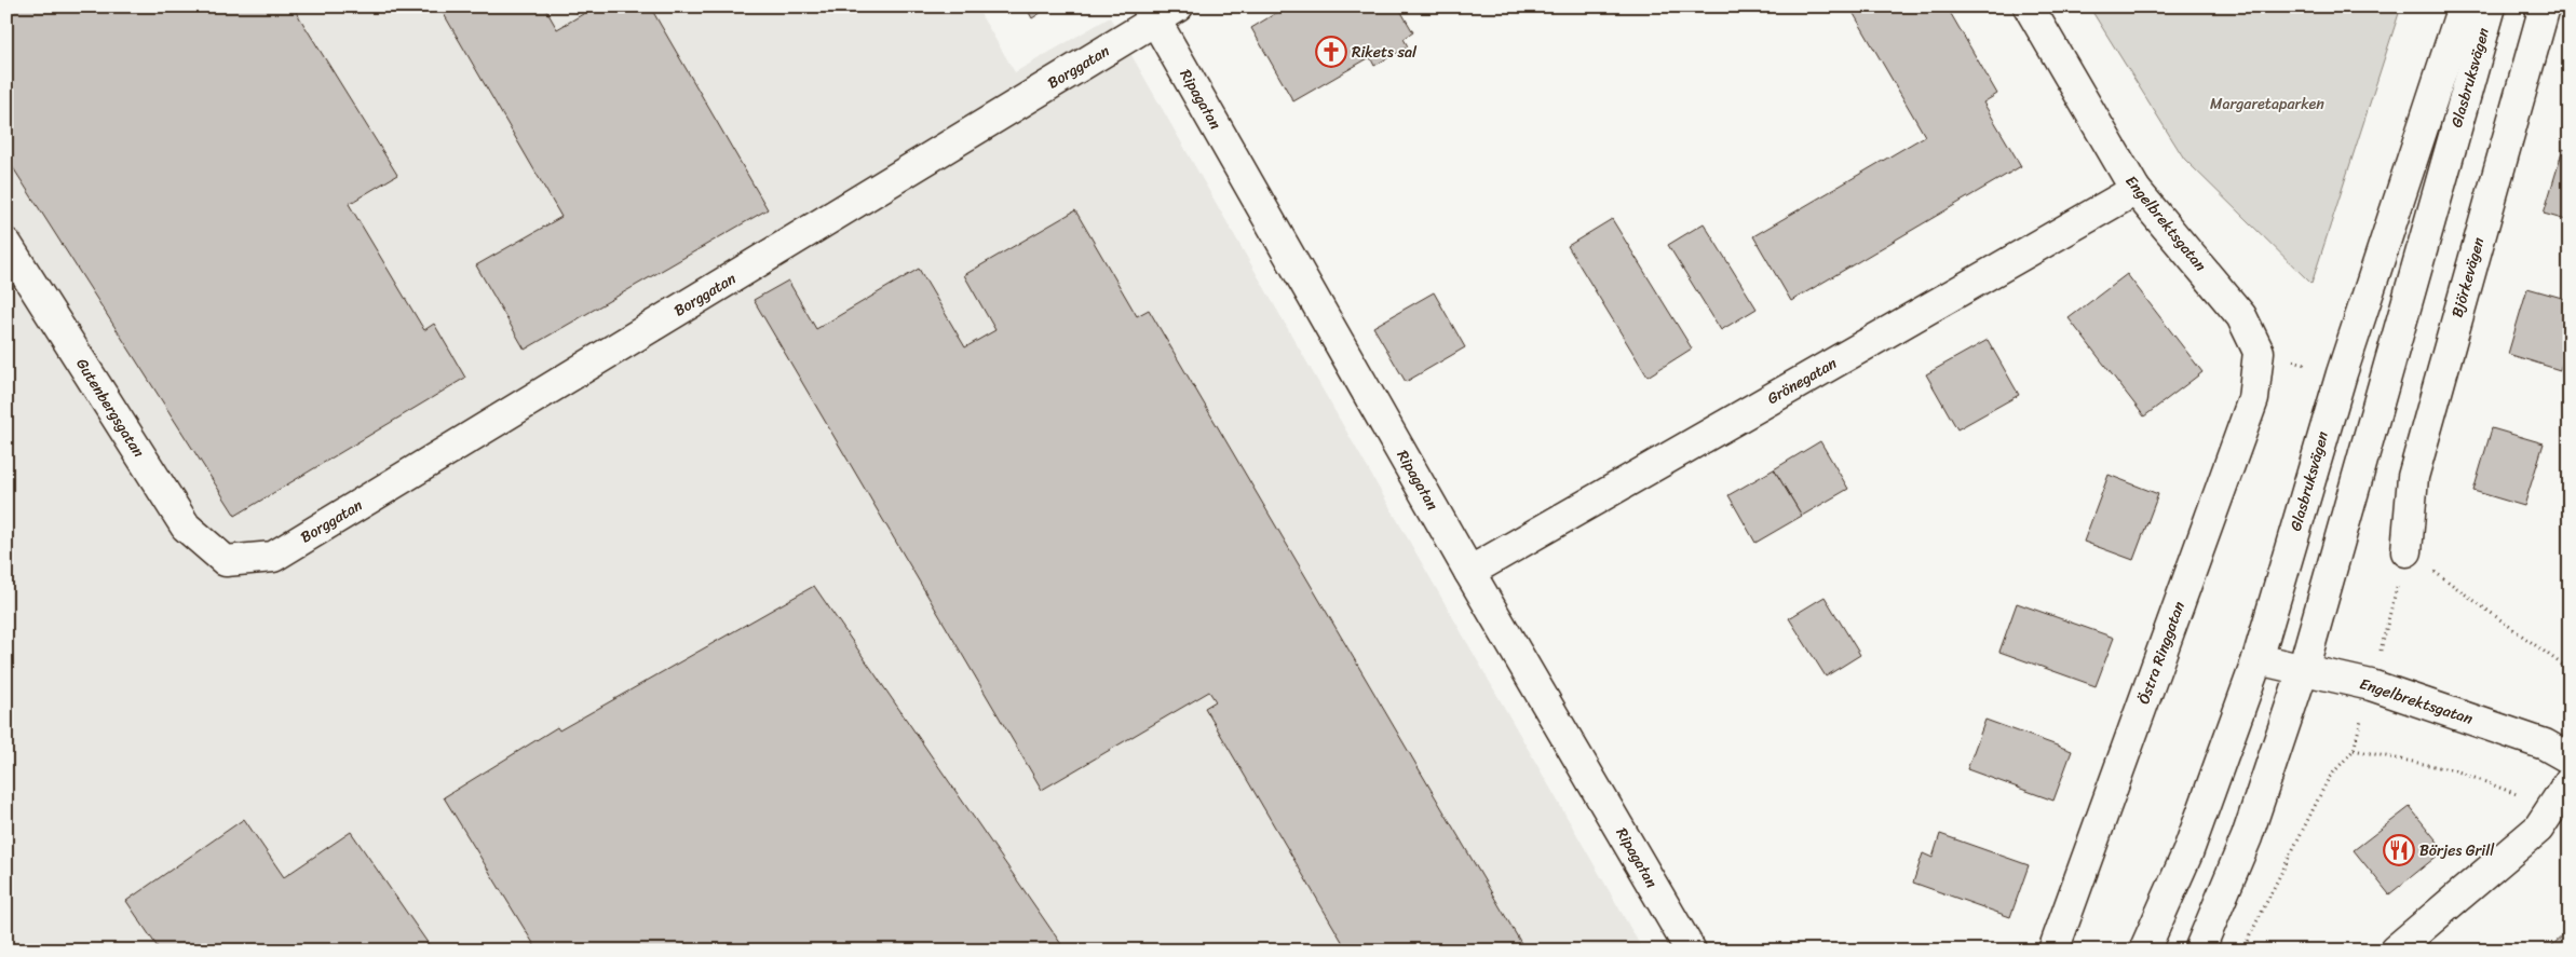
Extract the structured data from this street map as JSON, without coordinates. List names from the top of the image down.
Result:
{
  "streets": {
    "street": [
      "Borggatan",
      "Glasbruksvägen",
      "Ripagatan",
      "Engelbrektsgatan",
      "Björkevägen",
      "Grönegatan",
      "Gutenbergsgatan",
      "Östra Ringgatan"
    ]
  },
  "crossings": [
    ["Borggatan", "Ripagatan"],
    ["Borggatan", "Gutenbergsgatan"],
    ["Glasbruksvägen", "Engelbrektsgatan"],
    ["Ripagatan", "Grönegatan"],
    ["Engelbrektsgatan", "Grönegatan"],
    ["Engelbrektsgatan", "Östra Ringgatan"]
  ],
  "parks": ["Margaretaparken"],
  "places": {
    "church": ["Rikets sal"],
    "restaurant": ["Börjes Grill"]
  }
}
